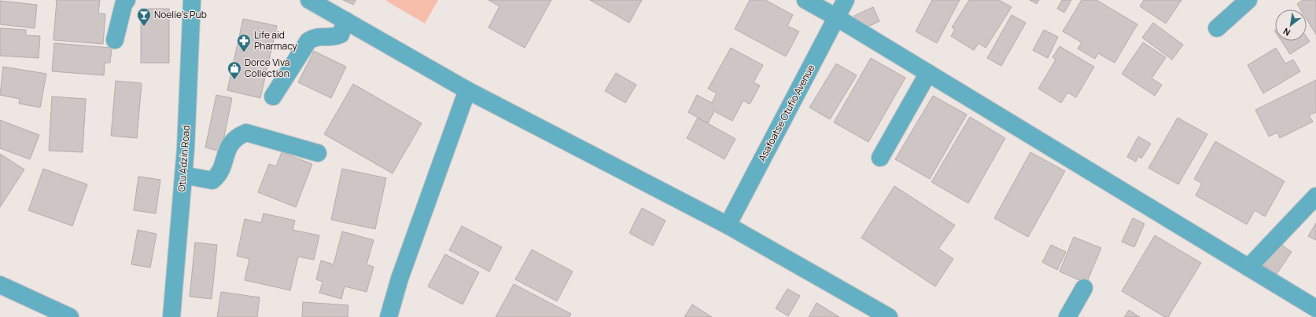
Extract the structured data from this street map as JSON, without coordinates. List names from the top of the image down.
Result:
{
  "streets": {
    "street": ["Asafoatse Otufio Avenue", "Otu Adzin Road"]
  },
  "places": {
    "bar": ["Noelie's Pub"],
    "pharmacy": ["Life aid Pharmacy"],
    "shop": ["Dorce Viva Collection"]
  },
  "north": "bottom left"
}
